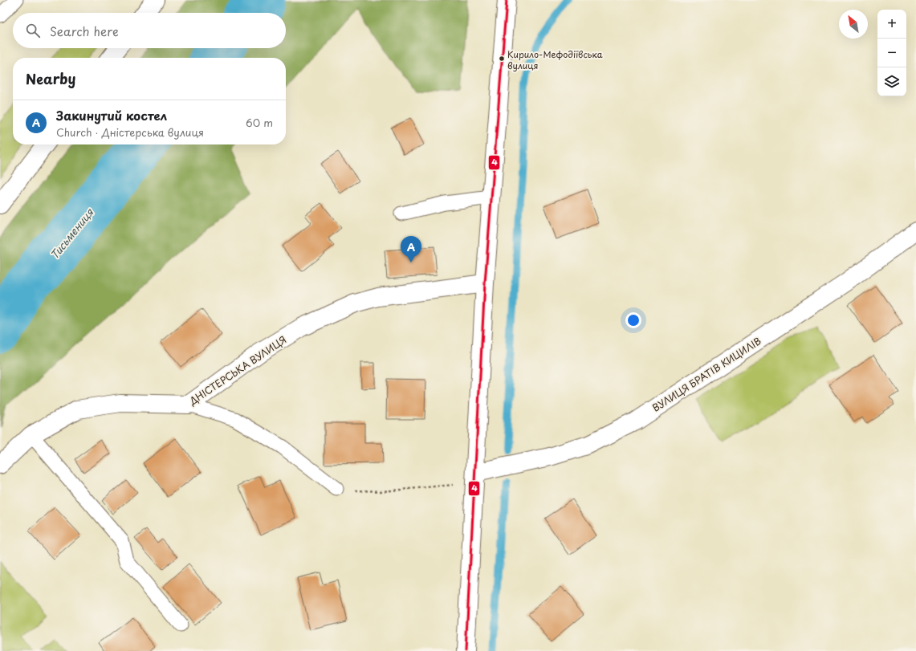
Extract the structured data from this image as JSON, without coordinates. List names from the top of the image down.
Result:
{
  "streets": {
    "street": ["ДНІСТЕРСЬКА ВУЛИЦЯ", "ВУЛИЦЯ БРАТІВ КИЦИЛІВ"]
  },
  "water": ["Тисьмениця"],
  "places": ["Кирило-Мефодіївська вулиця"],
  "lines": ["transit line 4"],
  "north": "top left",
  "page": {
    "map_buttons": ["+", "−"],
    "search": "Search here",
    "heading": "Nearby",
    "list": [
      {
        "mark": "A",
        "name": "Закинутий костел",
        "note": "Church · Дністерська вулиця",
        "value": "60 m"
      }
    ],
    "pins": "A"
  }
}
